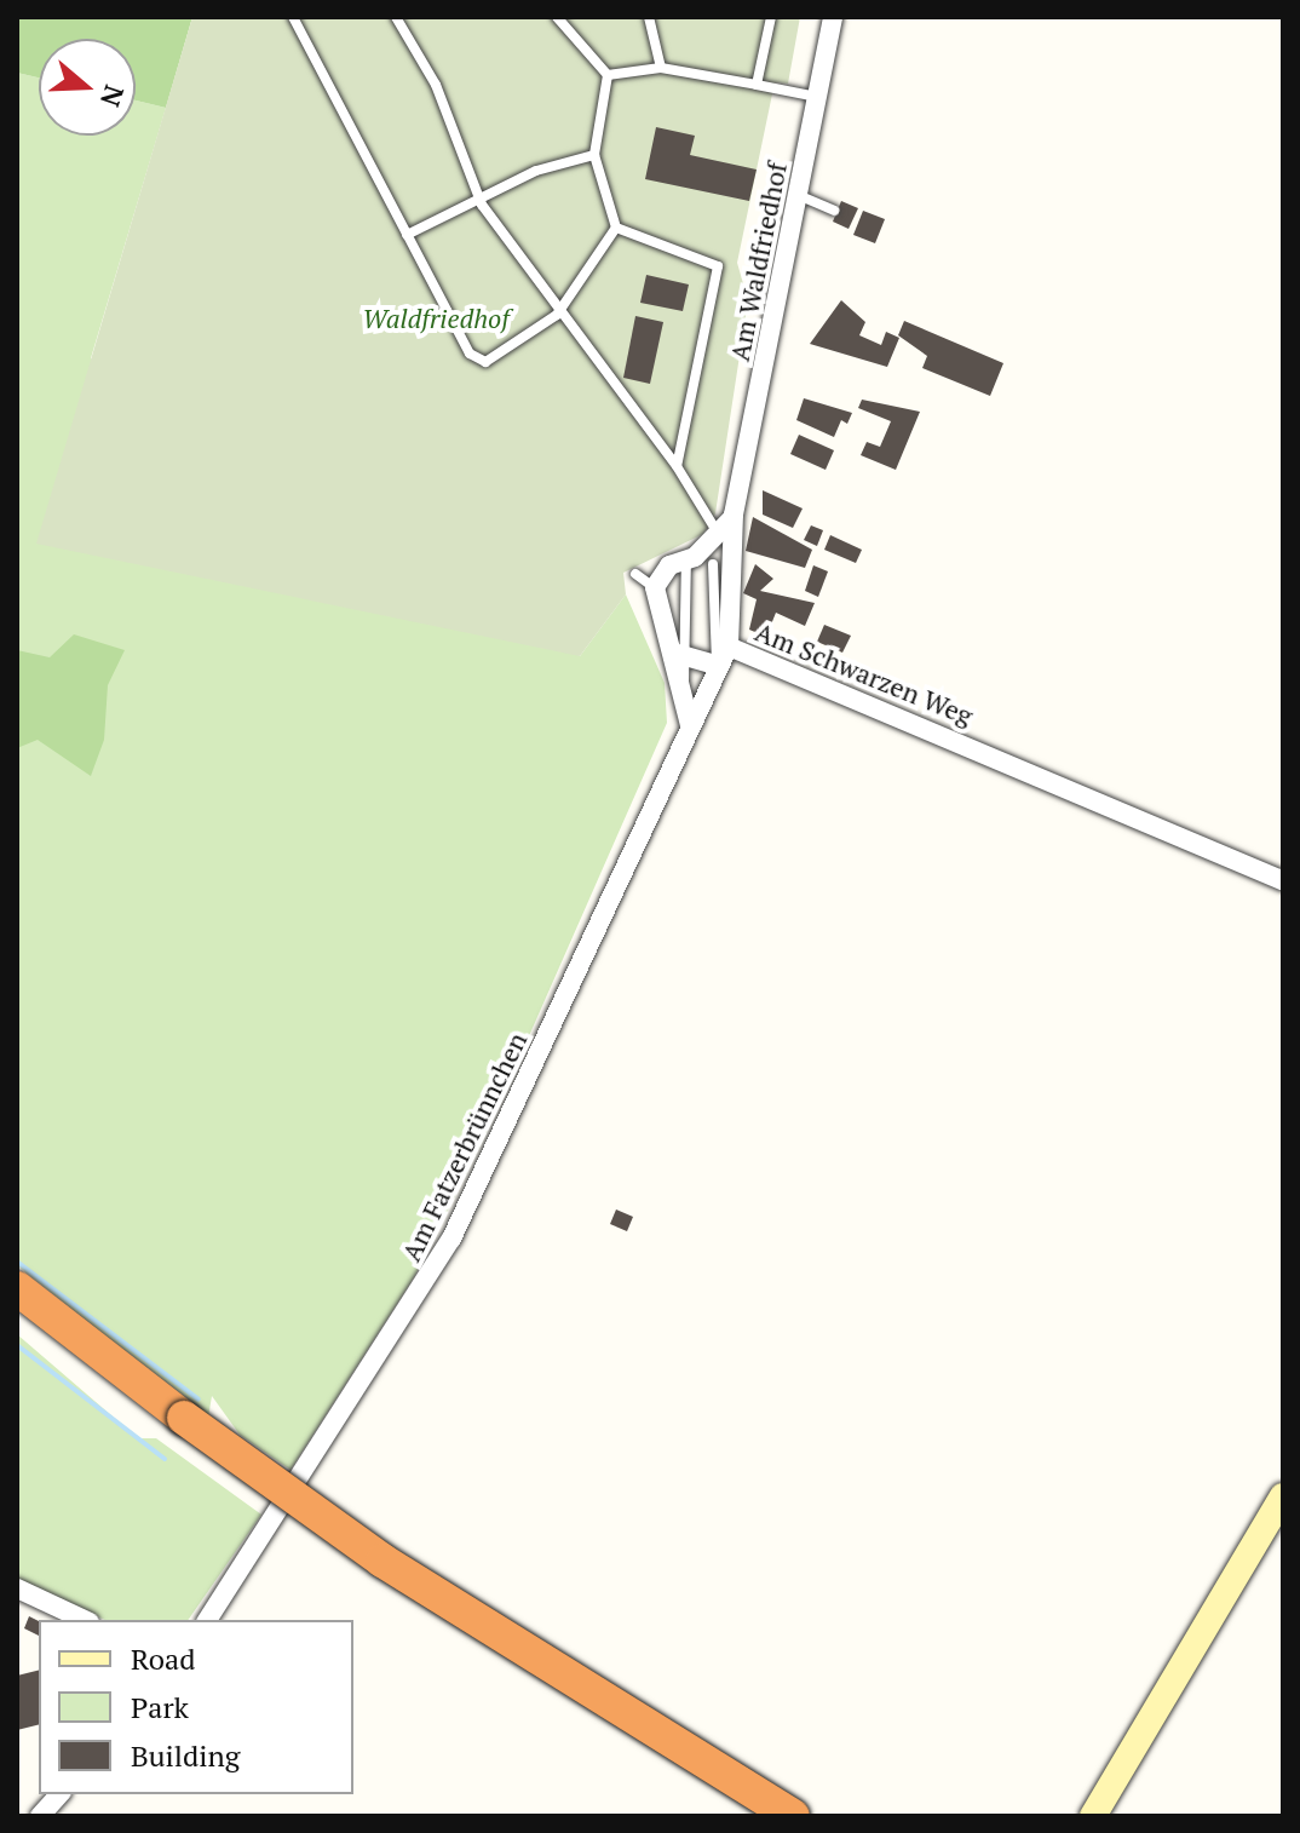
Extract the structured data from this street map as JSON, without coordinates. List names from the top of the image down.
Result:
{
  "streets": {
    "street": ["Am Waldfriedhof", "Am Schwarzen Weg", "Am Fatzerbrünnchen"]
  },
  "crossings": [
    ["Am Waldfriedhof", "Am Schwarzen Weg"]
  ],
  "parks": ["Waldfriedhof"],
  "legend": ["Road", "Park", "Building"],
  "north": "right"
}
